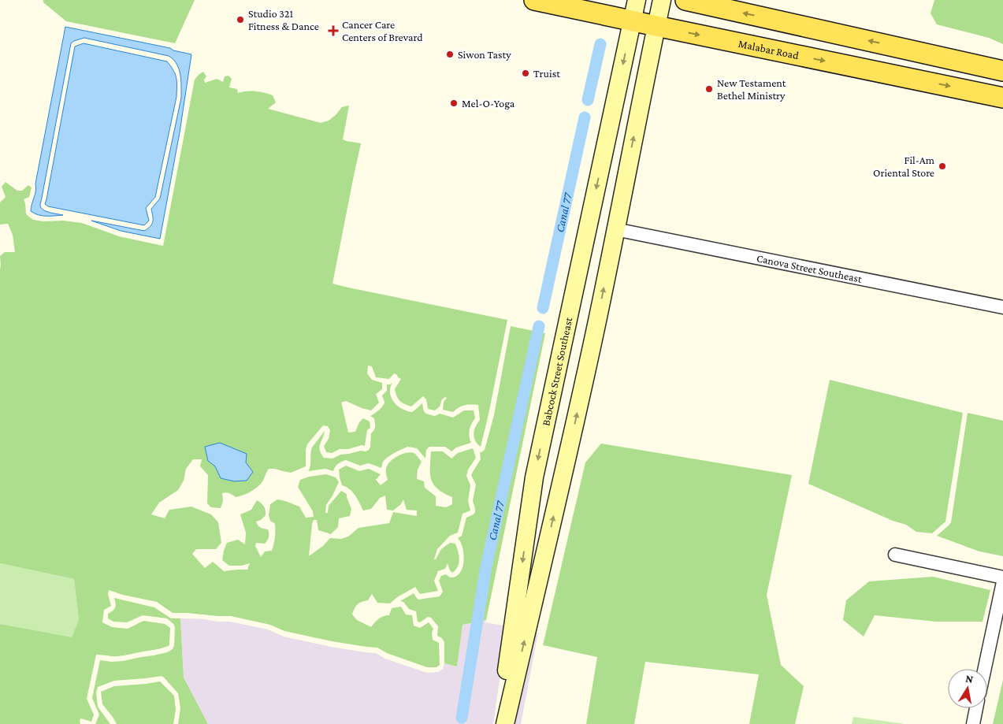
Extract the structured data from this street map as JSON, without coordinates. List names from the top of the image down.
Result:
{
  "streets": {
    "main road": ["Malabar Road", "Babcock Street Southeast"],
    "street": ["Canova Street Southeast"]
  },
  "crossings": [
    ["Malabar Road", "Babcock Street Southeast"]
  ],
  "water": ["Canal 77"],
  "places": {
    "other": [
      "Studio 321 Fitness & Dance",
      "Siwon Tasty",
      "Truist",
      "New Testament Bethel Ministry",
      "Mel-O-Yoga",
      "Fil-Am Oriental Store"
    ],
    "health": ["Cancer Care Centers of Brevard"]
  },
  "north": "top"
}
